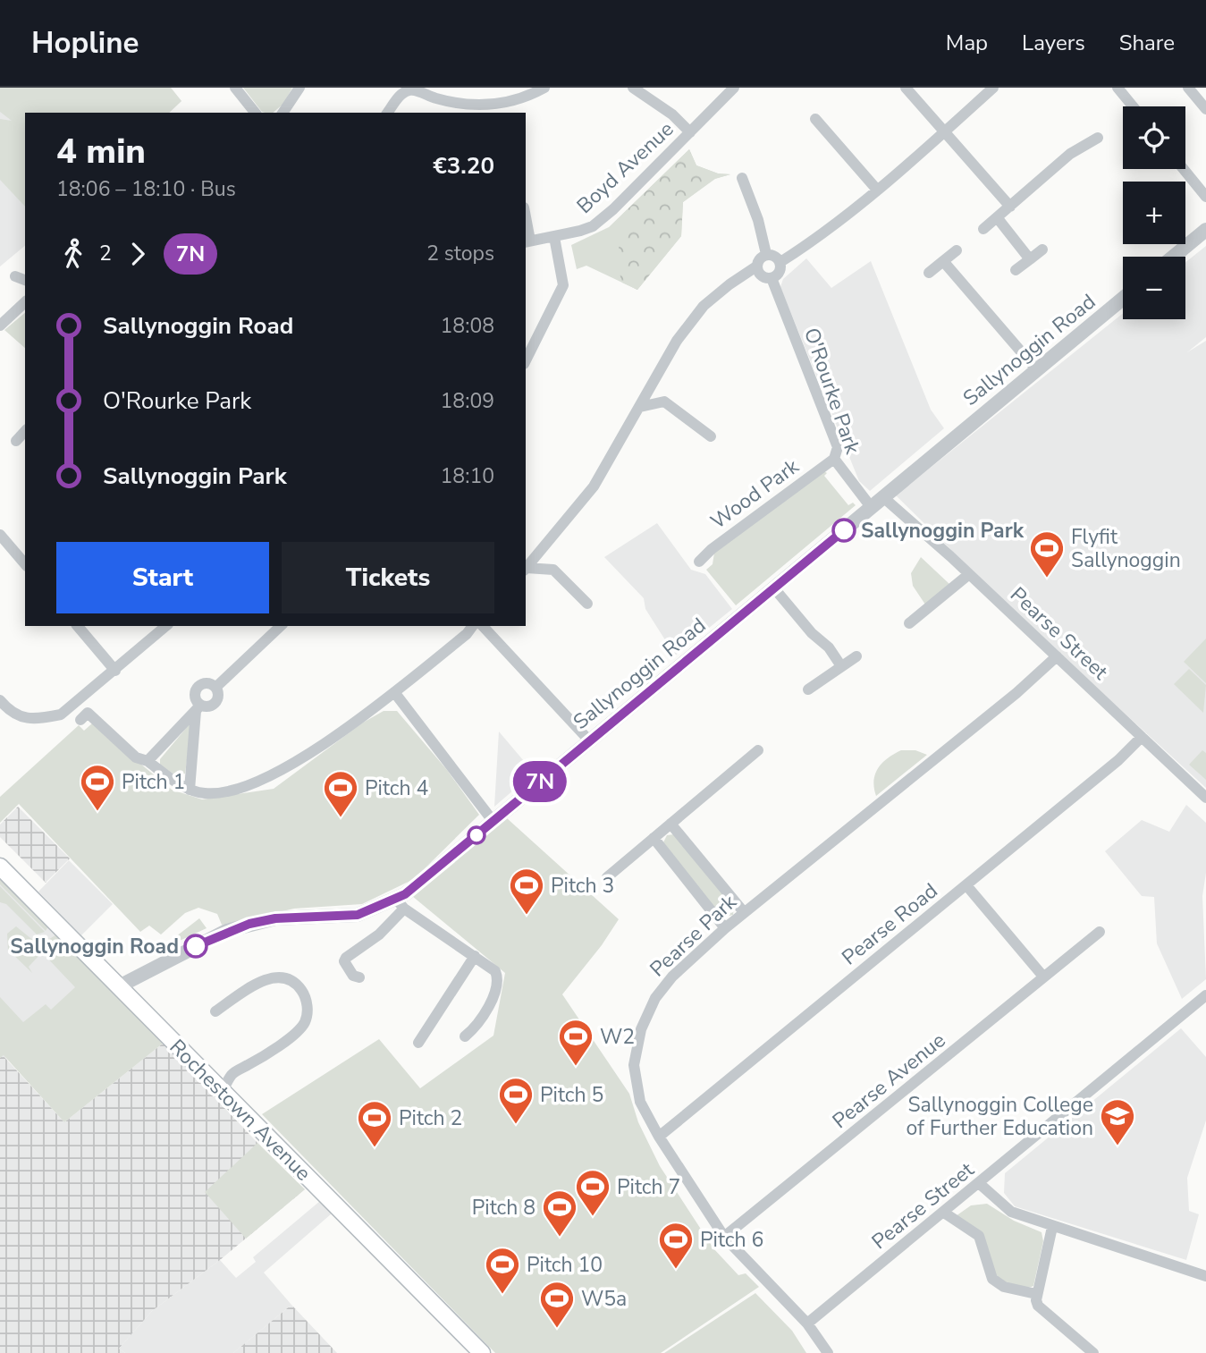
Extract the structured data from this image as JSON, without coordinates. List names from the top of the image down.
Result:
{
  "streets": {
    "main road": ["Rochestown Avenue"],
    "street": [
      "Boyd Avenue",
      "Sallynoggin Road",
      "O'Rourke Park",
      "Wood Park",
      "Pearse Street",
      "Pearse Road",
      "Pearse Park",
      "Pearse Avenue"
    ]
  },
  "crossings": [
    ["Sallynoggin Road", "O'Rourke Park"],
    ["Sallynoggin Road", "Pearse Street"],
    ["Sallynoggin Road", "Rochestown Avenue"],
    ["O'Rourke Park", "Wood Park"],
    ["Pearse Street", "Pearse Road"],
    ["Pearse Street", "Pearse Park"],
    ["Pearse Road", "Pearse Park"],
    ["Pearse Park", "Pearse Avenue"]
  ],
  "places": {
    "other": ["Sallynoggin Park", "Sallynoggin Road"],
    "sports": [
      "Flyfit Sallynoggin",
      "Pitch 1",
      "Pitch 4",
      "Pitch 3",
      "W2",
      "Pitch 5",
      "Pitch 2",
      "Pitch 7",
      "Pitch 8",
      "Pitch 6",
      "Pitch 10",
      "W5a"
    ],
    "school or university": ["Sallynoggin College of Further Education"]
  },
  "lines": ["bus line 7N"],
  "page": {
    "header": "Hopline",
    "nav": ["Map", "Layers", "Share"],
    "on_map": "7N",
    "map_buttons": ["+", "−"],
    "heading": ["4 min", "18:06 – 18:10 · Bus", "€3.20"],
    "legs": ["2", "7N", "2 stops"],
    "list": [
      {
        "name": "Sallynoggin Road",
        "value": "18:08"
      },
      {
        "name": "O'Rourke Park",
        "value": "18:09"
      },
      {
        "name": "Sallynoggin Park",
        "value": "18:10"
      }
    ],
    "buttons": ["Start", "Tickets"]
  }
}
